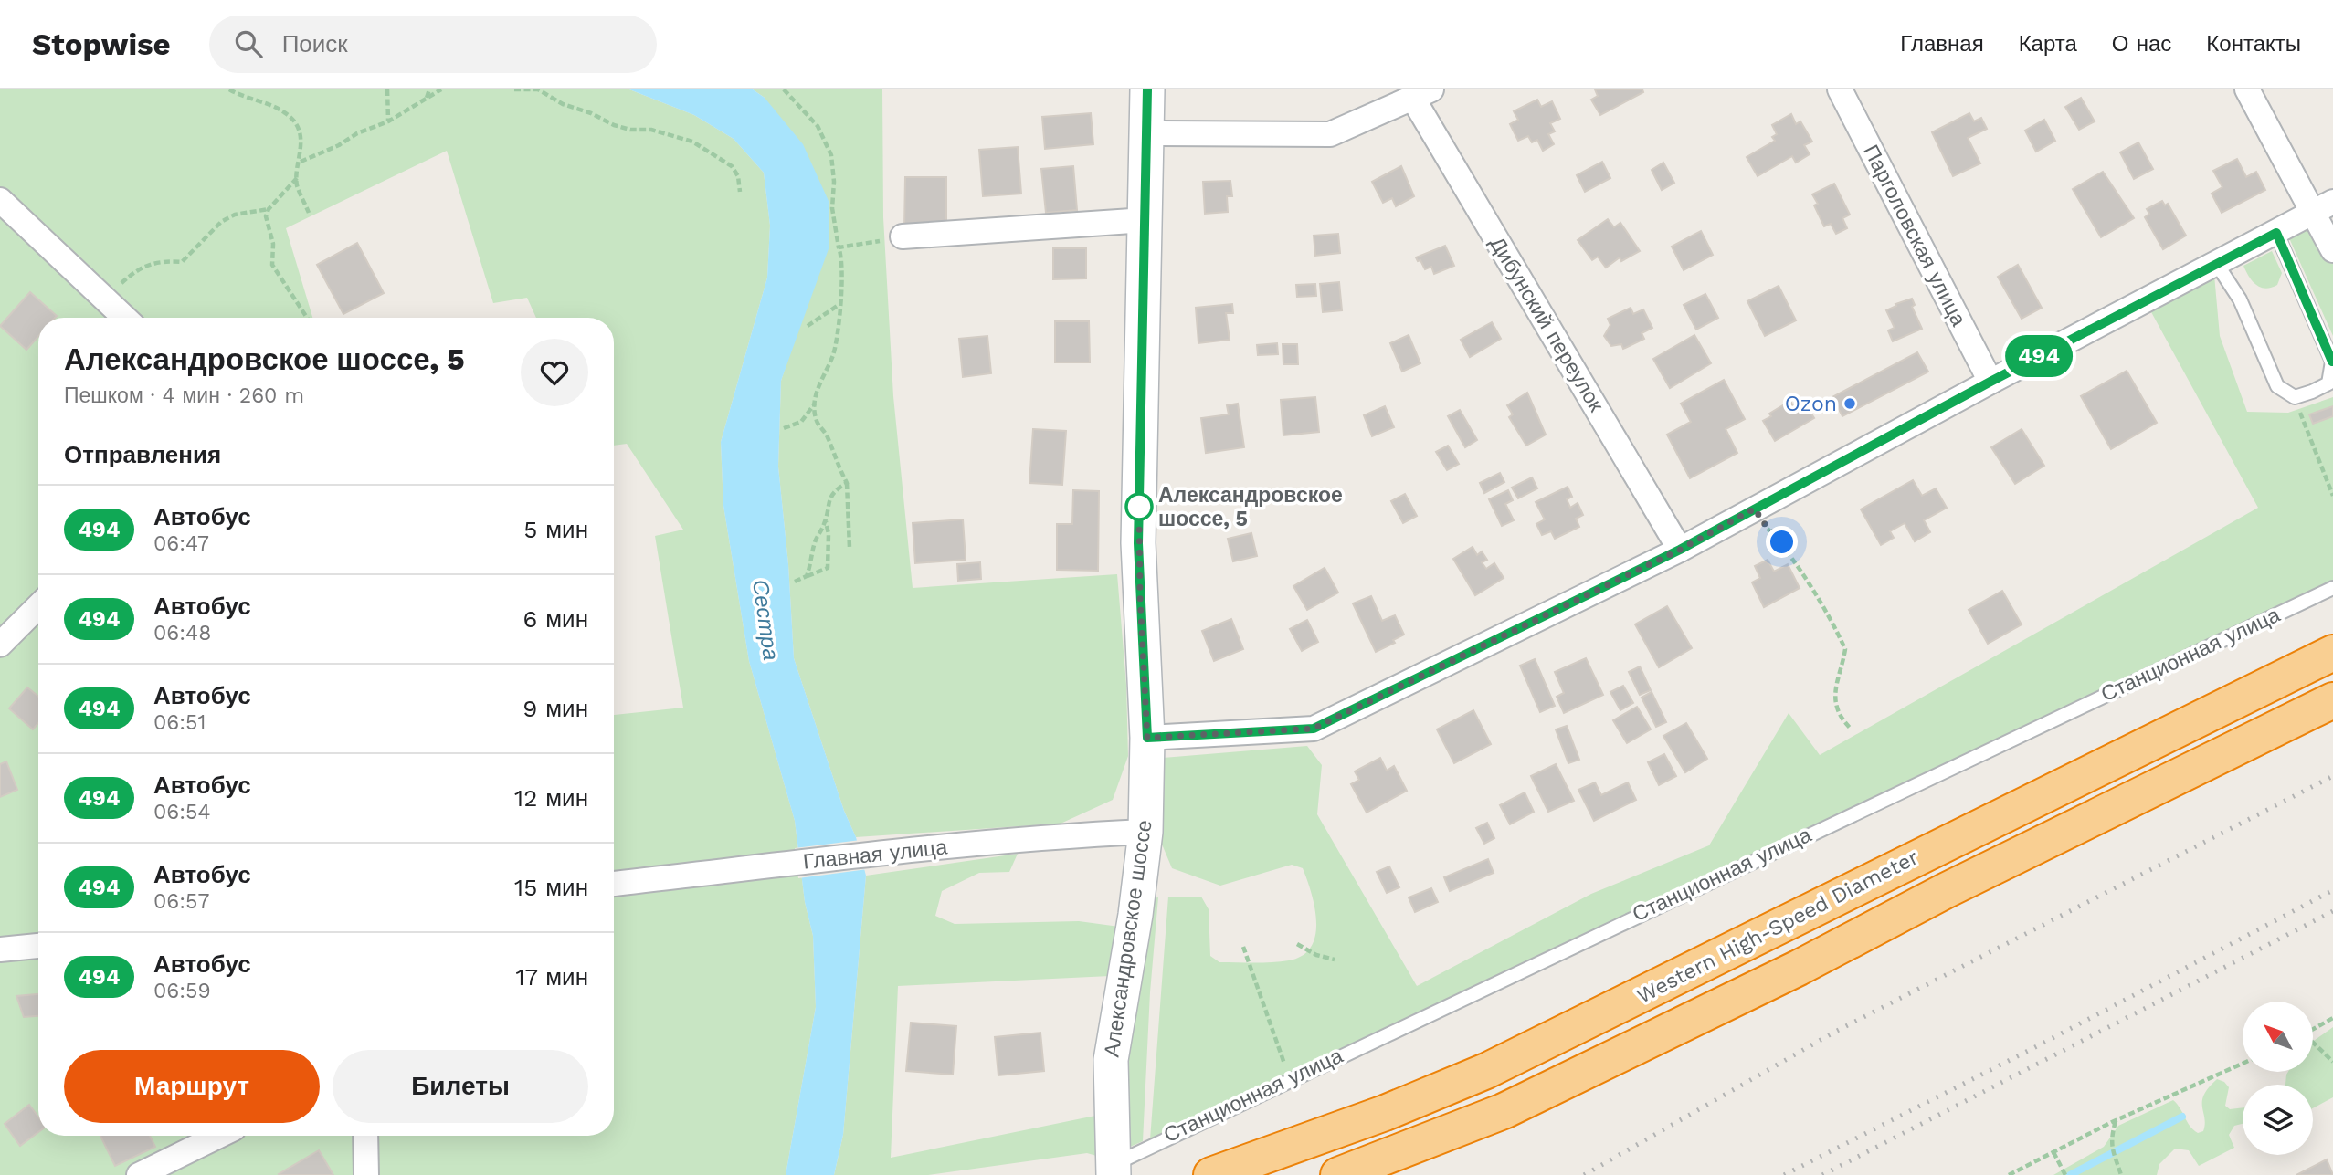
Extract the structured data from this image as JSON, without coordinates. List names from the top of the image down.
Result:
{
  "streets": {
    "highway": ["Western High-Speed Diameter"],
    "street": [
      "Парголовская улица",
      "Дибунский переулок",
      "Главная улица",
      "Александровское шоссе"
    ],
    "lane": ["Станционная улица"]
  },
  "crossings": [
    ["Станционная улица", "Александровское шоссе"],
    ["Главная улица", "Александровское шоссе"]
  ],
  "water": ["Сестра"],
  "places": ["Ozon", "Александровское шоссе, 5"],
  "lines": ["bus line 494"],
  "north": "top left",
  "page": {
    "header": "Stopwise",
    "search": "Поиск",
    "nav": [
      "Главная",
      "Карта",
      "О нас",
      "Контакты"
    ],
    "on_map": "494",
    "heading": [
      ["Александровское шоссе, 5", "Пешком · 4 мин · 260 m"],
      "Отправления"
    ],
    "list": [
      {
        "mark": "494",
        "name": "Автобус",
        "note": "06:47",
        "value": "5 мин"
      },
      {
        "mark": "494",
        "name": "Автобус",
        "note": "06:48",
        "value": "6 мин"
      },
      {
        "mark": "494",
        "name": "Автобус",
        "note": "06:51",
        "value": "9 мин"
      },
      {
        "mark": "494",
        "name": "Автобус",
        "note": "06:54",
        "value": "12 мин"
      },
      {
        "mark": "494",
        "name": "Автобус",
        "note": "06:57",
        "value": "15 мин"
      },
      {
        "mark": "494",
        "name": "Автобус",
        "note": "06:59",
        "value": "17 мин"
      }
    ],
    "buttons": ["Маршрут", "Билеты"]
  }
}
